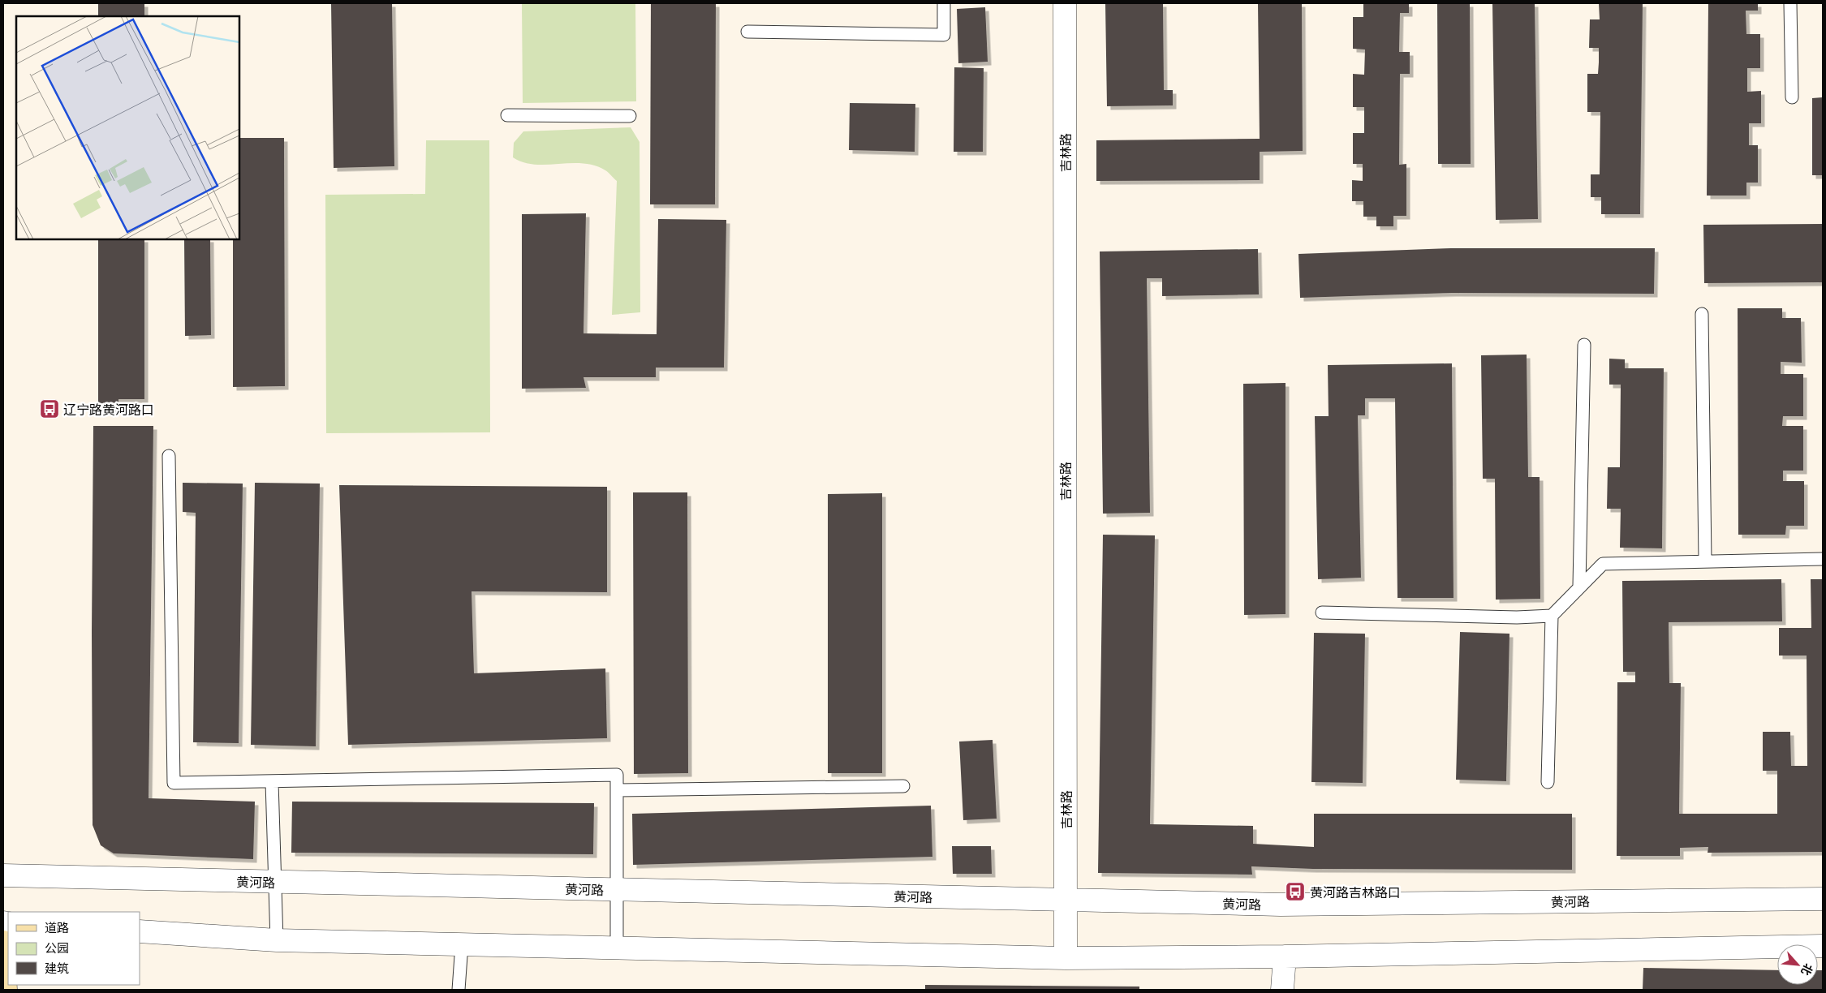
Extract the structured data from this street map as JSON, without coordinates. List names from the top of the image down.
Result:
{
  "streets": {
    "street": ["吉林路", "黄河路"]
  },
  "crossings": [
    ["吉林路", "黄河路"]
  ],
  "places": {
    "bus stop": ["辽宁路黄河路口", "黄河路吉林路口"]
  },
  "legend": ["道路", "公园", "建筑"],
  "north": "bottom right"
}
